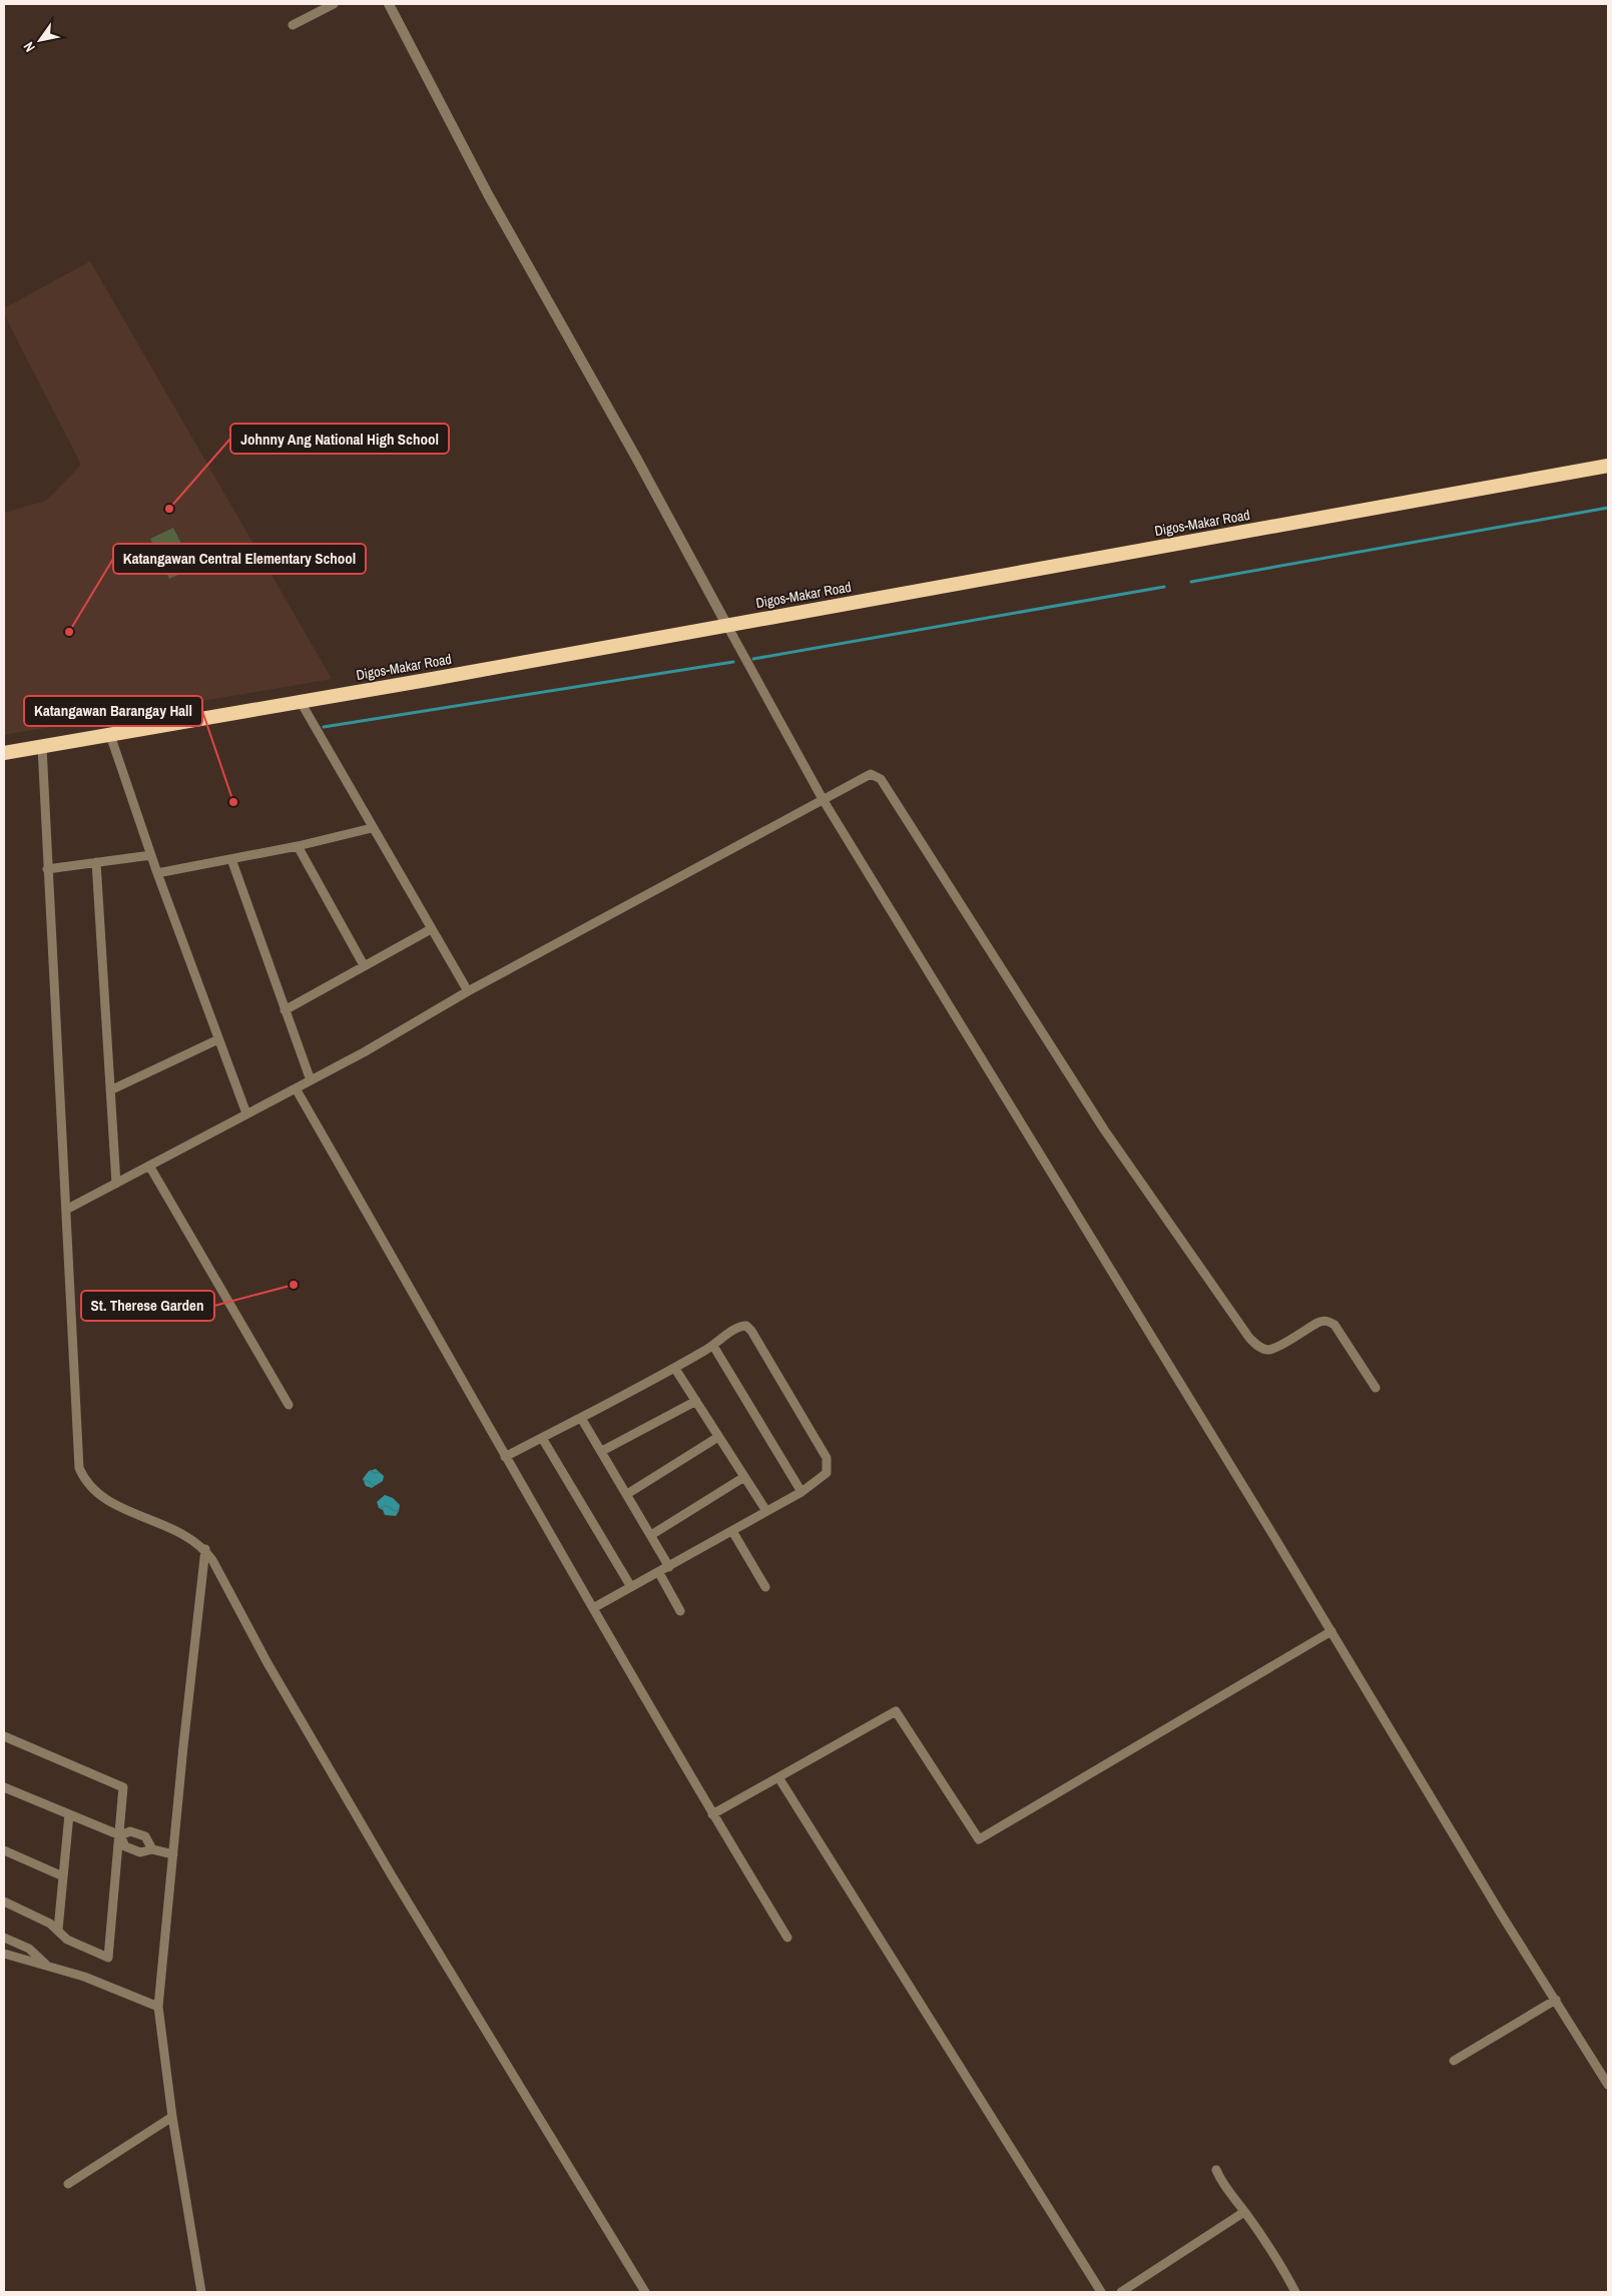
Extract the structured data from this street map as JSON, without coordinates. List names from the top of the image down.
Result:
{
  "streets": {
    "highway": ["Digos-Makar Road"]
  },
  "places": [
    "Johnny Ang National High School",
    "Katangawan Central Elementary School",
    "Katangawan Barangay Hall",
    "St. Therese Garden"
  ],
  "north": "bottom left"
}
